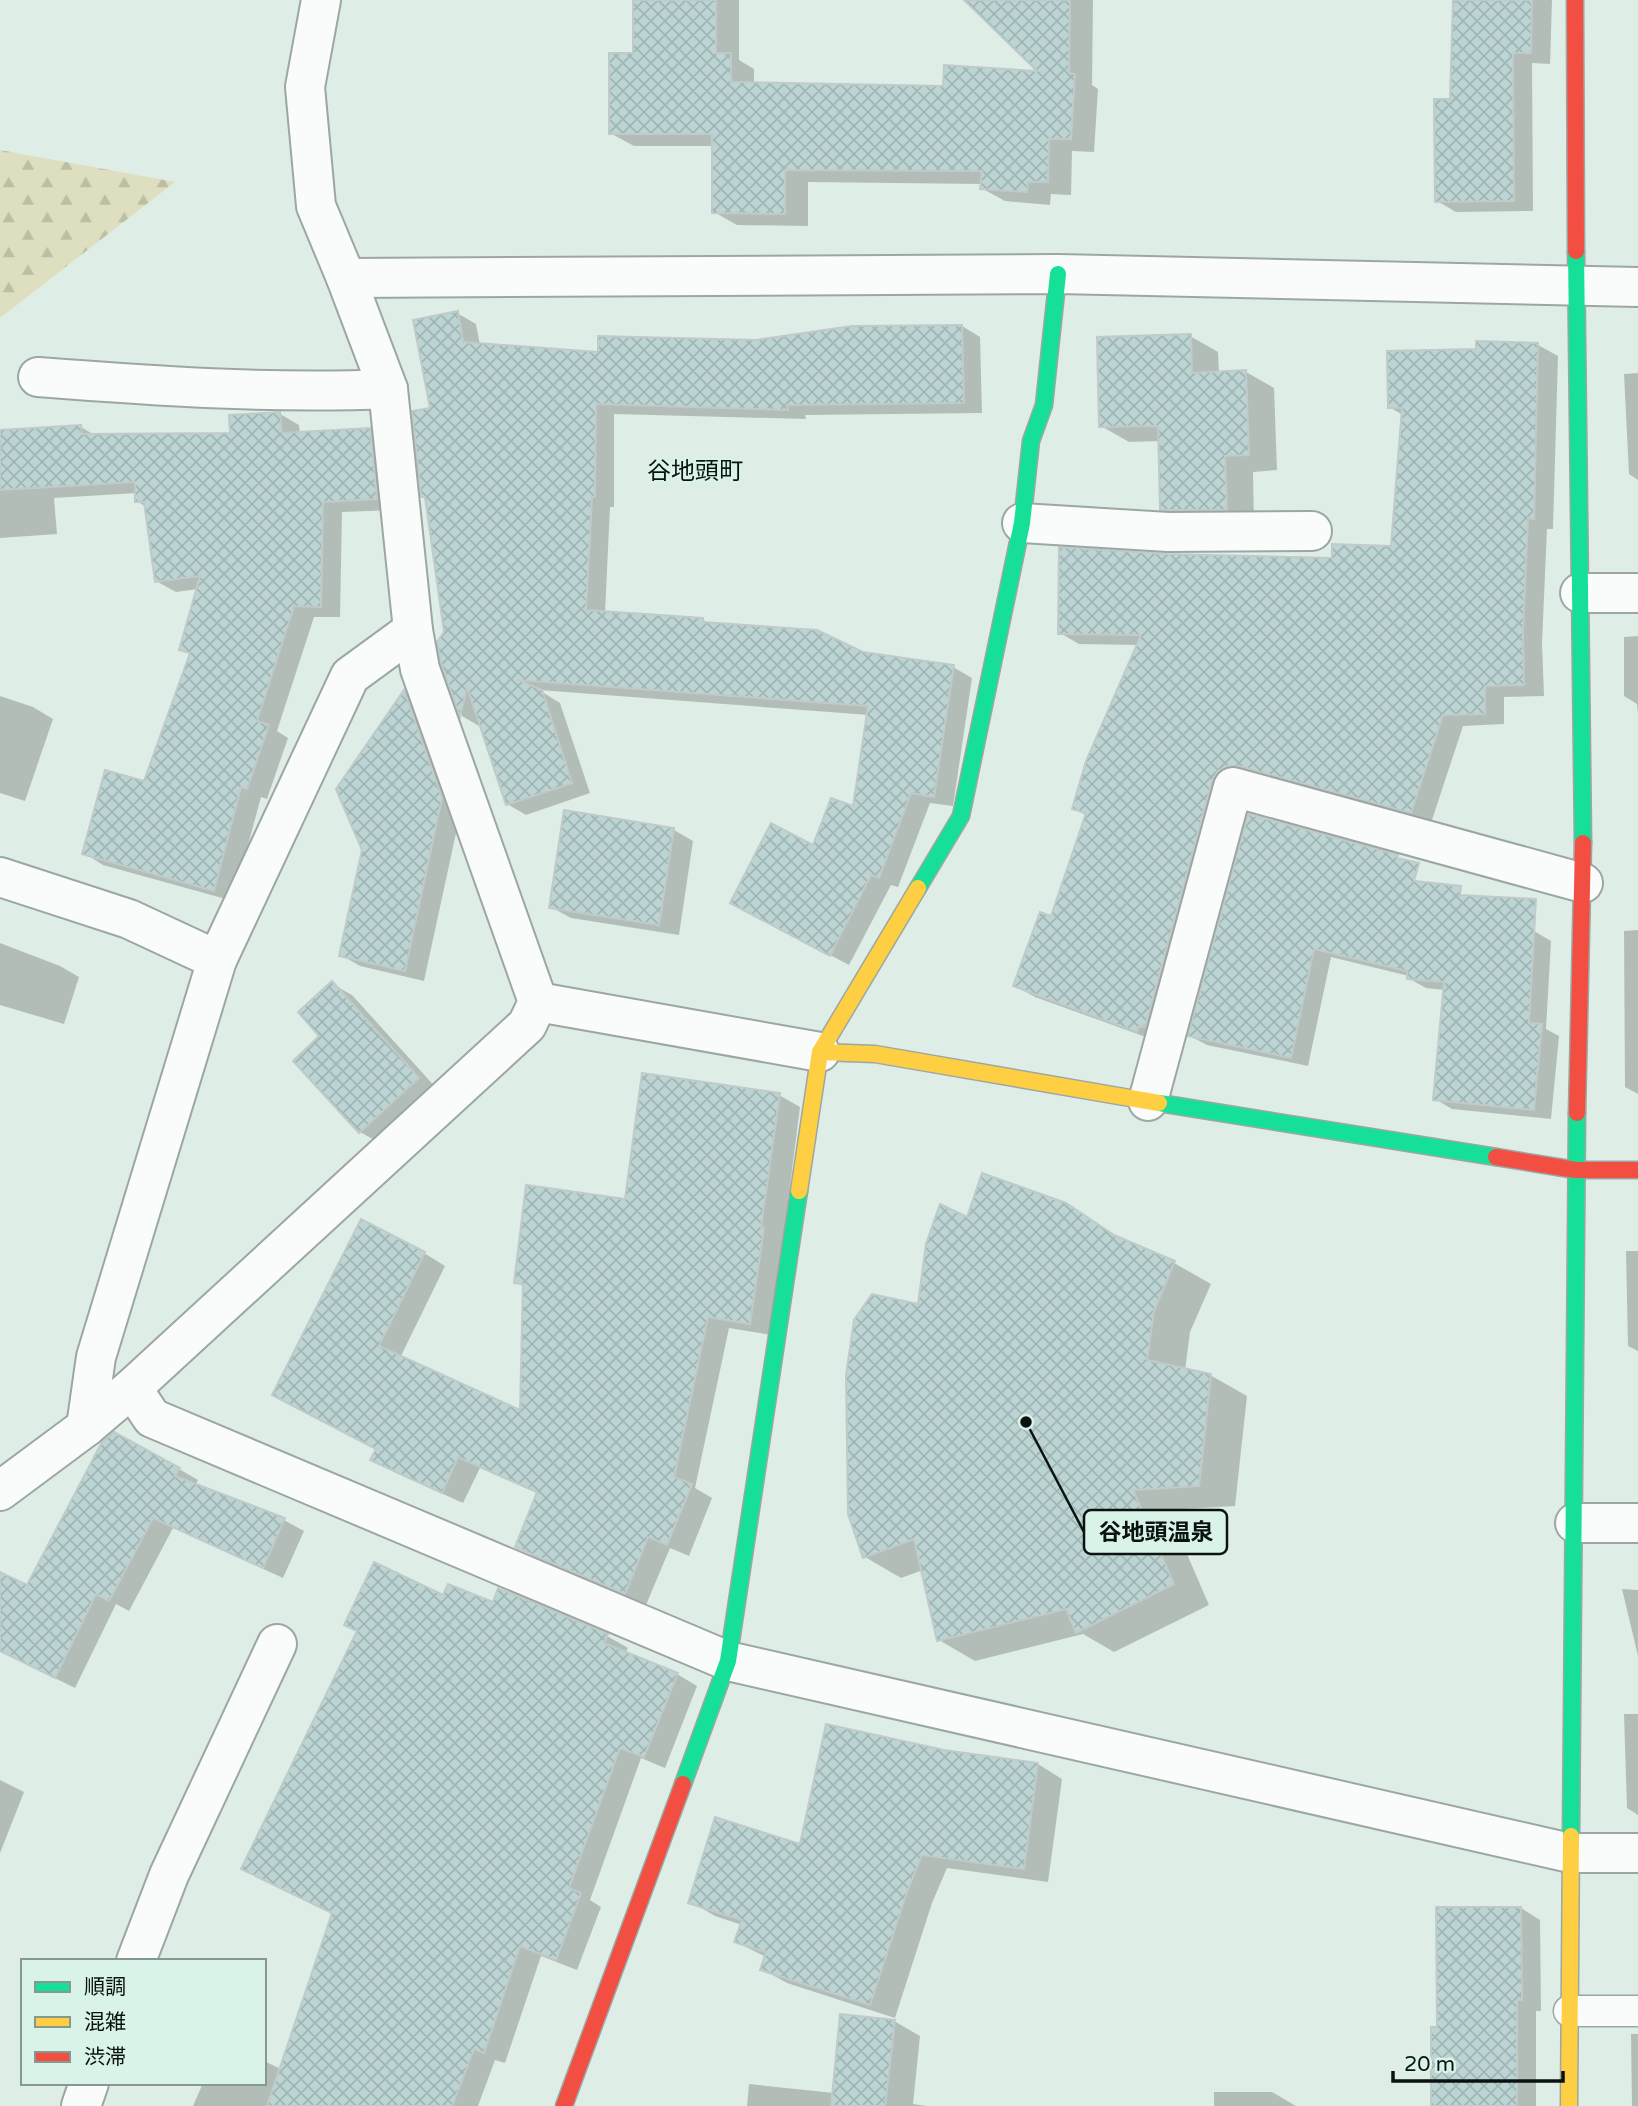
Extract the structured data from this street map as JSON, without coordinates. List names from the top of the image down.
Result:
{
  "districts": ["谷地頭町"],
  "places": ["谷地頭温泉"],
  "legend": ["順調", "混雑", "渋滞"],
  "scale_bar": "20 m"
}
